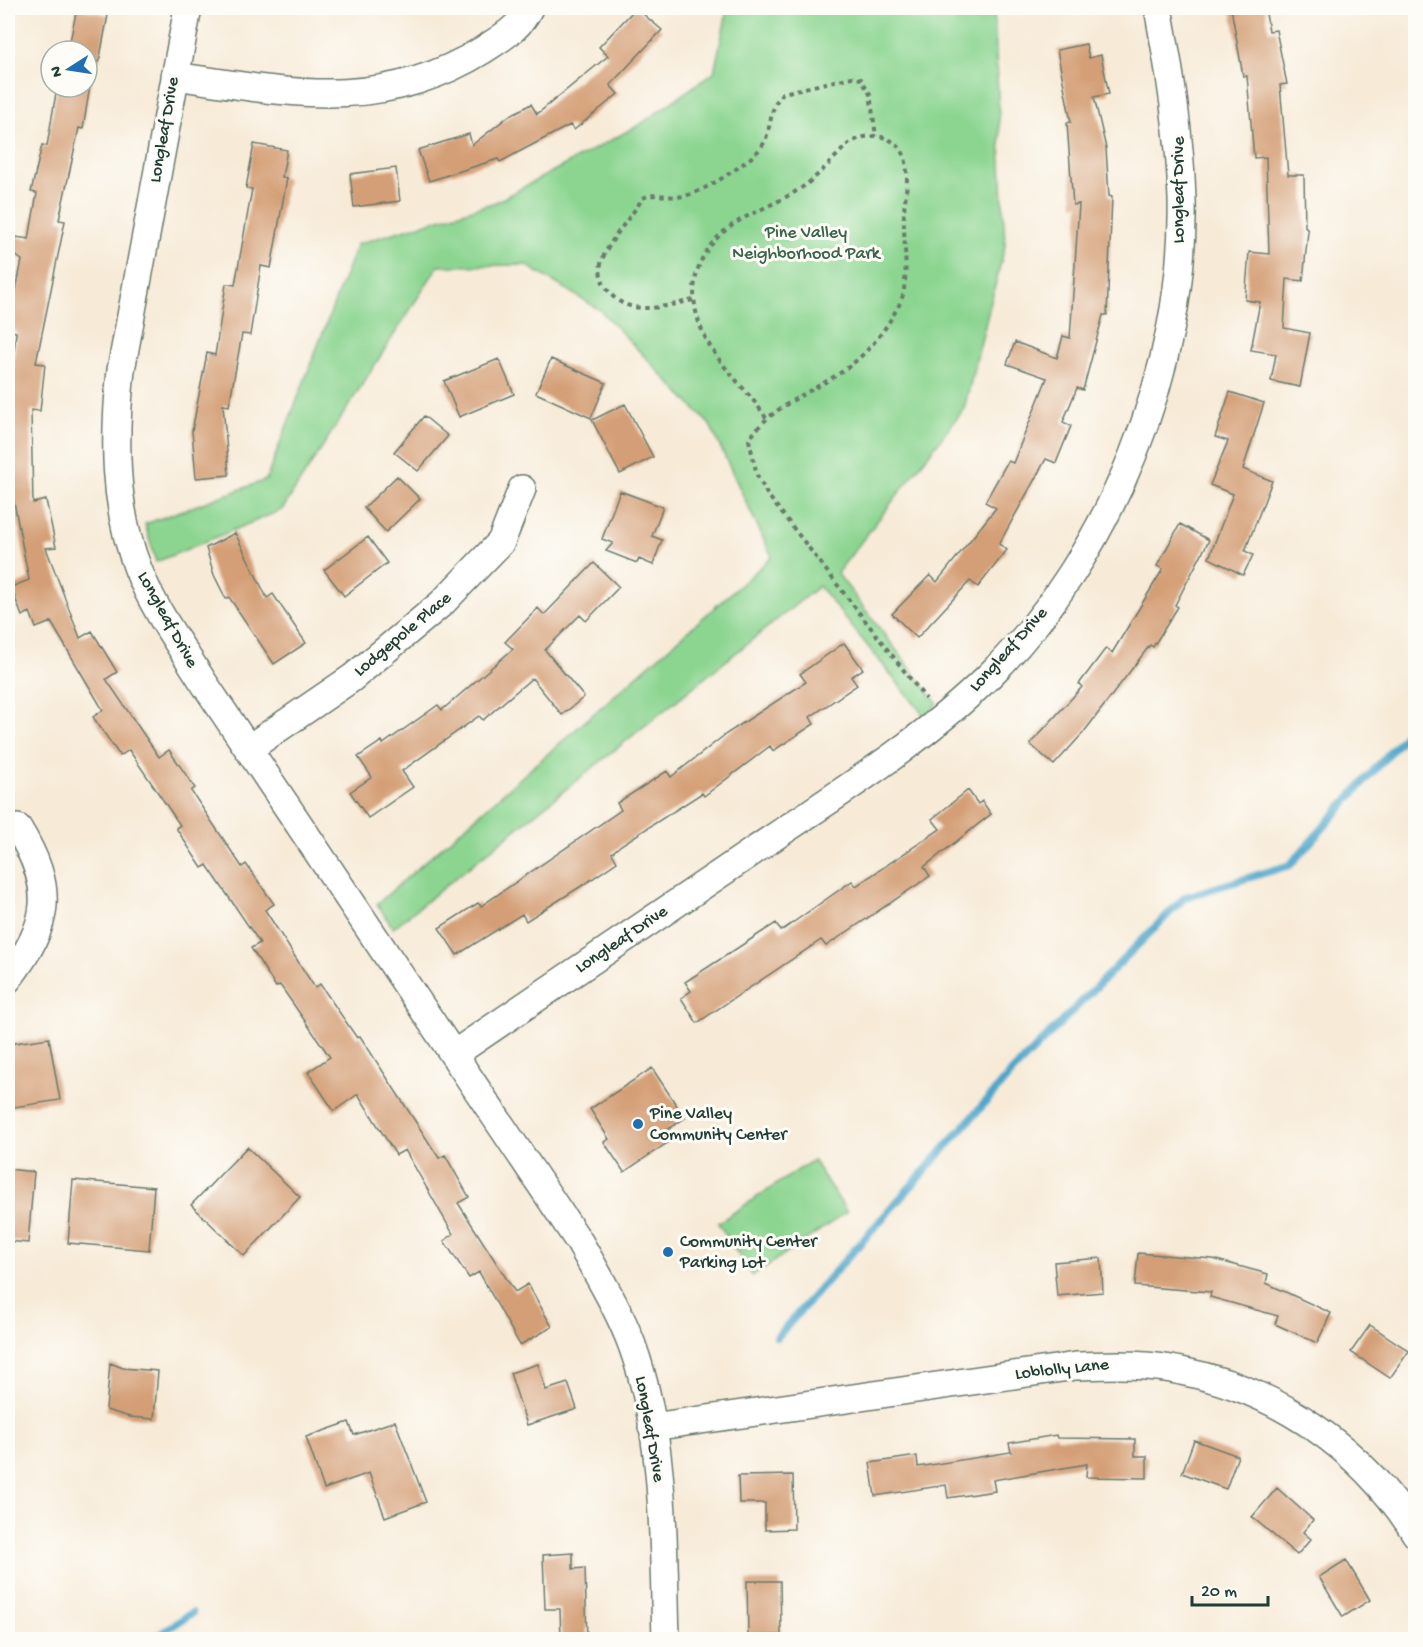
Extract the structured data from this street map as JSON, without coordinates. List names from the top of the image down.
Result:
{
  "streets": {
    "street": ["Longleaf Drive", "Lodgepole Place", "Loblolly Lane"]
  },
  "crossings": [
    ["Longleaf Drive", "Lodgepole Place"],
    ["Longleaf Drive", "Loblolly Lane"]
  ],
  "parks": ["Pine Valley Neighborhood Park"],
  "places": ["Pine Valley Community Center", "Community Center Parking Lot"],
  "scale_bar": "20 m",
  "north": "left"
}
